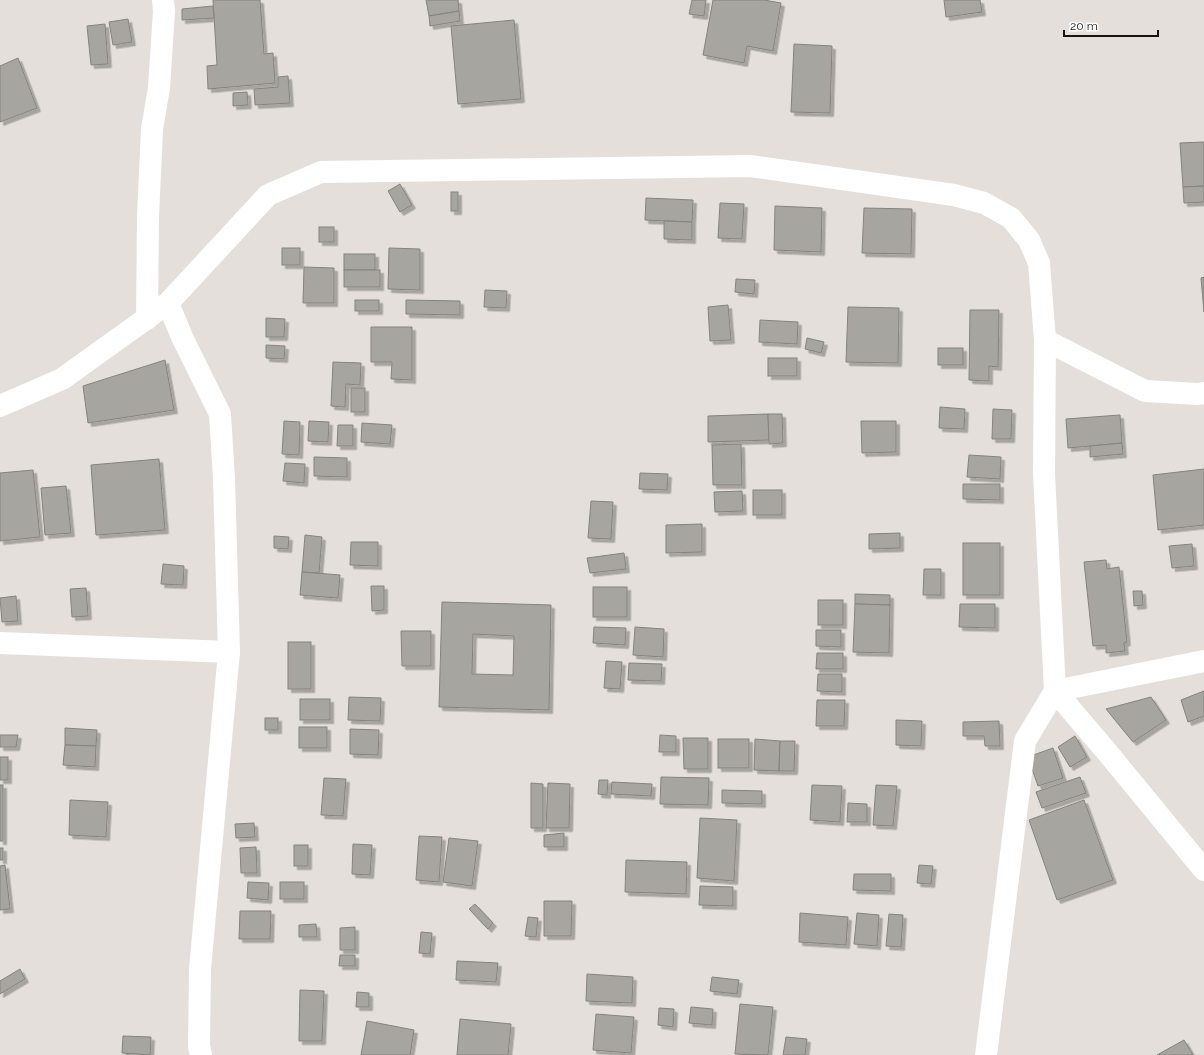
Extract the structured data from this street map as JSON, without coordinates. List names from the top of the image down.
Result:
{
  "scale_bar": "20 m"
}
